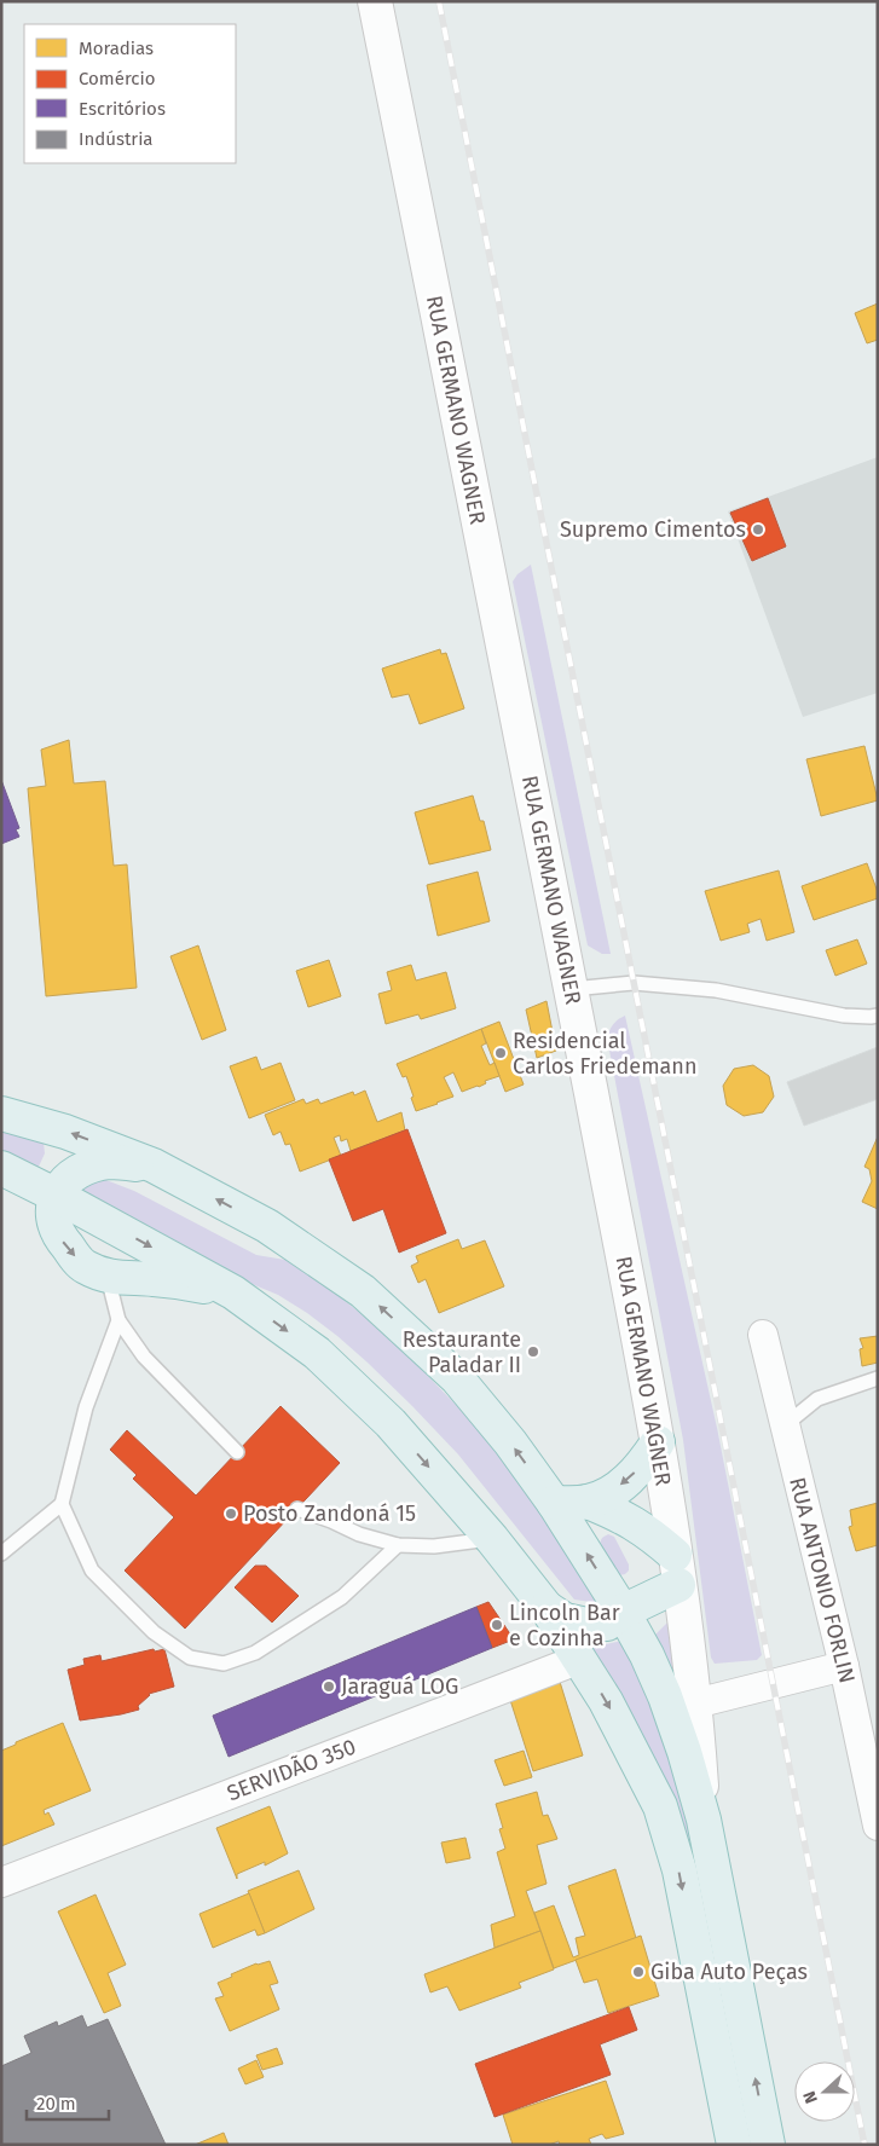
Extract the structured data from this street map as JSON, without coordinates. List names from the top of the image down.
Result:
{
  "streets": {
    "street": ["RUA GERMANO WAGNER", "RUA ANTONIO FORLIN", "SERVIDÃO 350"]
  },
  "places": [
    "Supremo Cimentos",
    "Residencial Carlos Friedemann",
    "Restaurante Paladar II",
    "Posto Zandoná 15",
    "Lincoln Bar e Cozinha",
    "Jaraguá LOG",
    "Giba Auto Peças"
  ],
  "legend": [
    "Moradias",
    "Comércio",
    "Escritórios",
    "Indústria"
  ],
  "scale_bar": "20 m",
  "north": "left"
}
